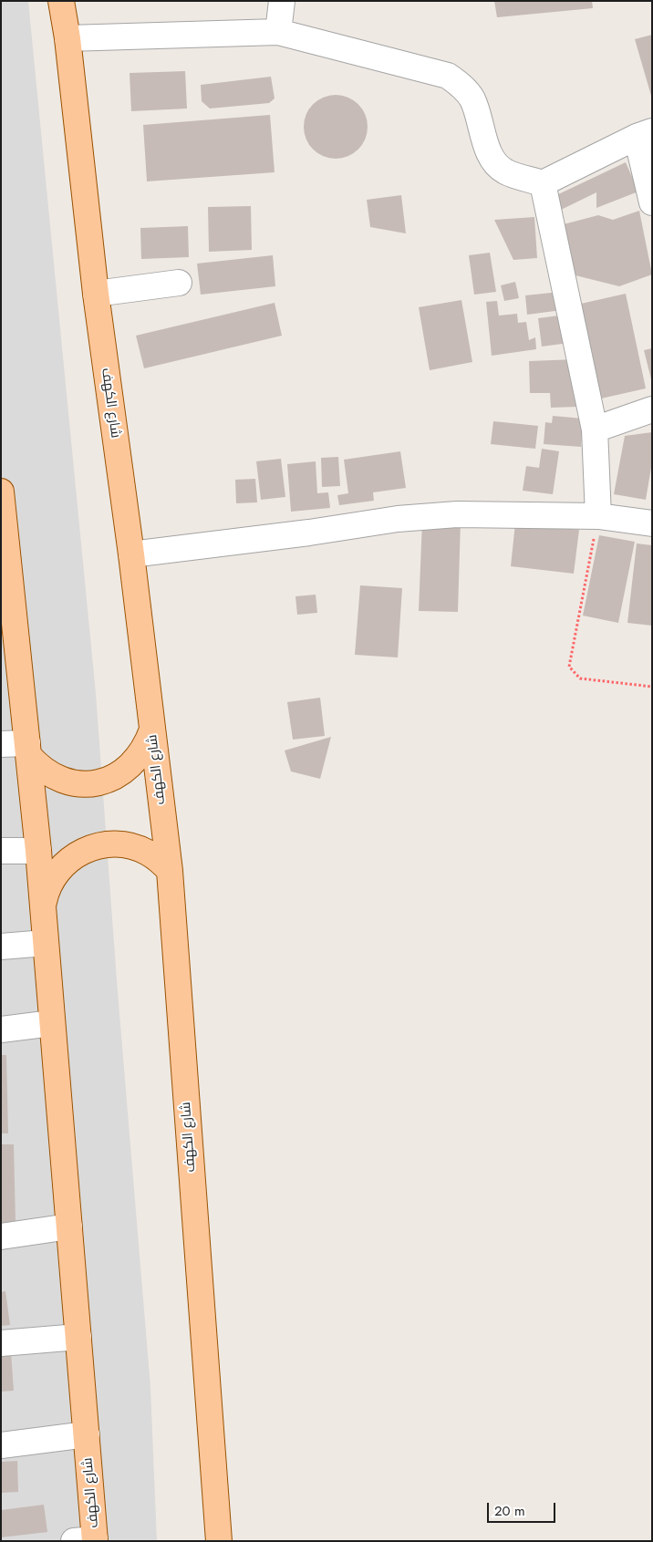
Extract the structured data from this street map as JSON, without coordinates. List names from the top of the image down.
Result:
{
  "streets": {
    "main road": ["شارع الكهف"]
  },
  "scale_bar": "20 m"
}
